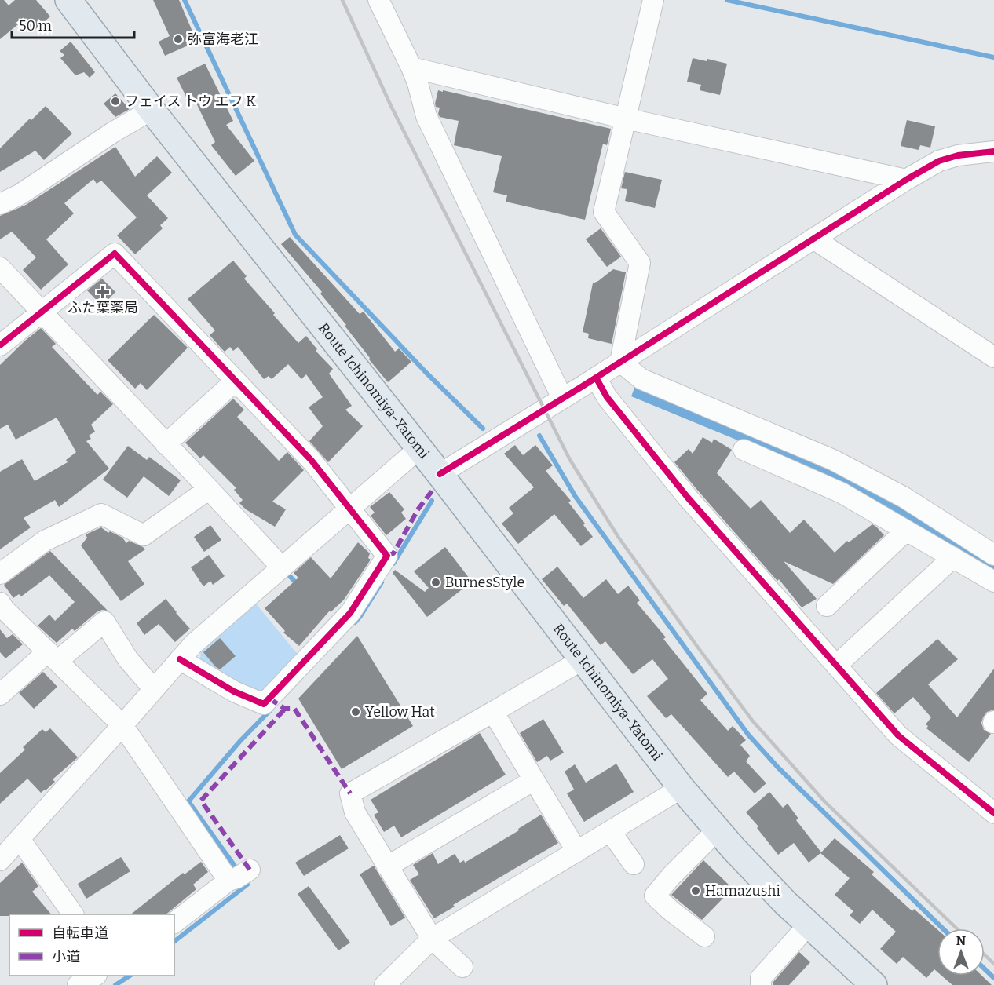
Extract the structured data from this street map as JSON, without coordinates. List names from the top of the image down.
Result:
{
  "streets": {
    "main road": ["Route Ichinomiya-Yatomi"]
  },
  "places": {
    "other": [
      "弥富海老江",
      "フェイス トウ エフ K",
      "BurnesStyle",
      "Yellow Hat",
      "Hamazushi"
    ],
    "health": ["ふた葉薬局"]
  },
  "legend": ["自転車道", "小道"],
  "scale_bar": "50 m",
  "north": "top"
}
